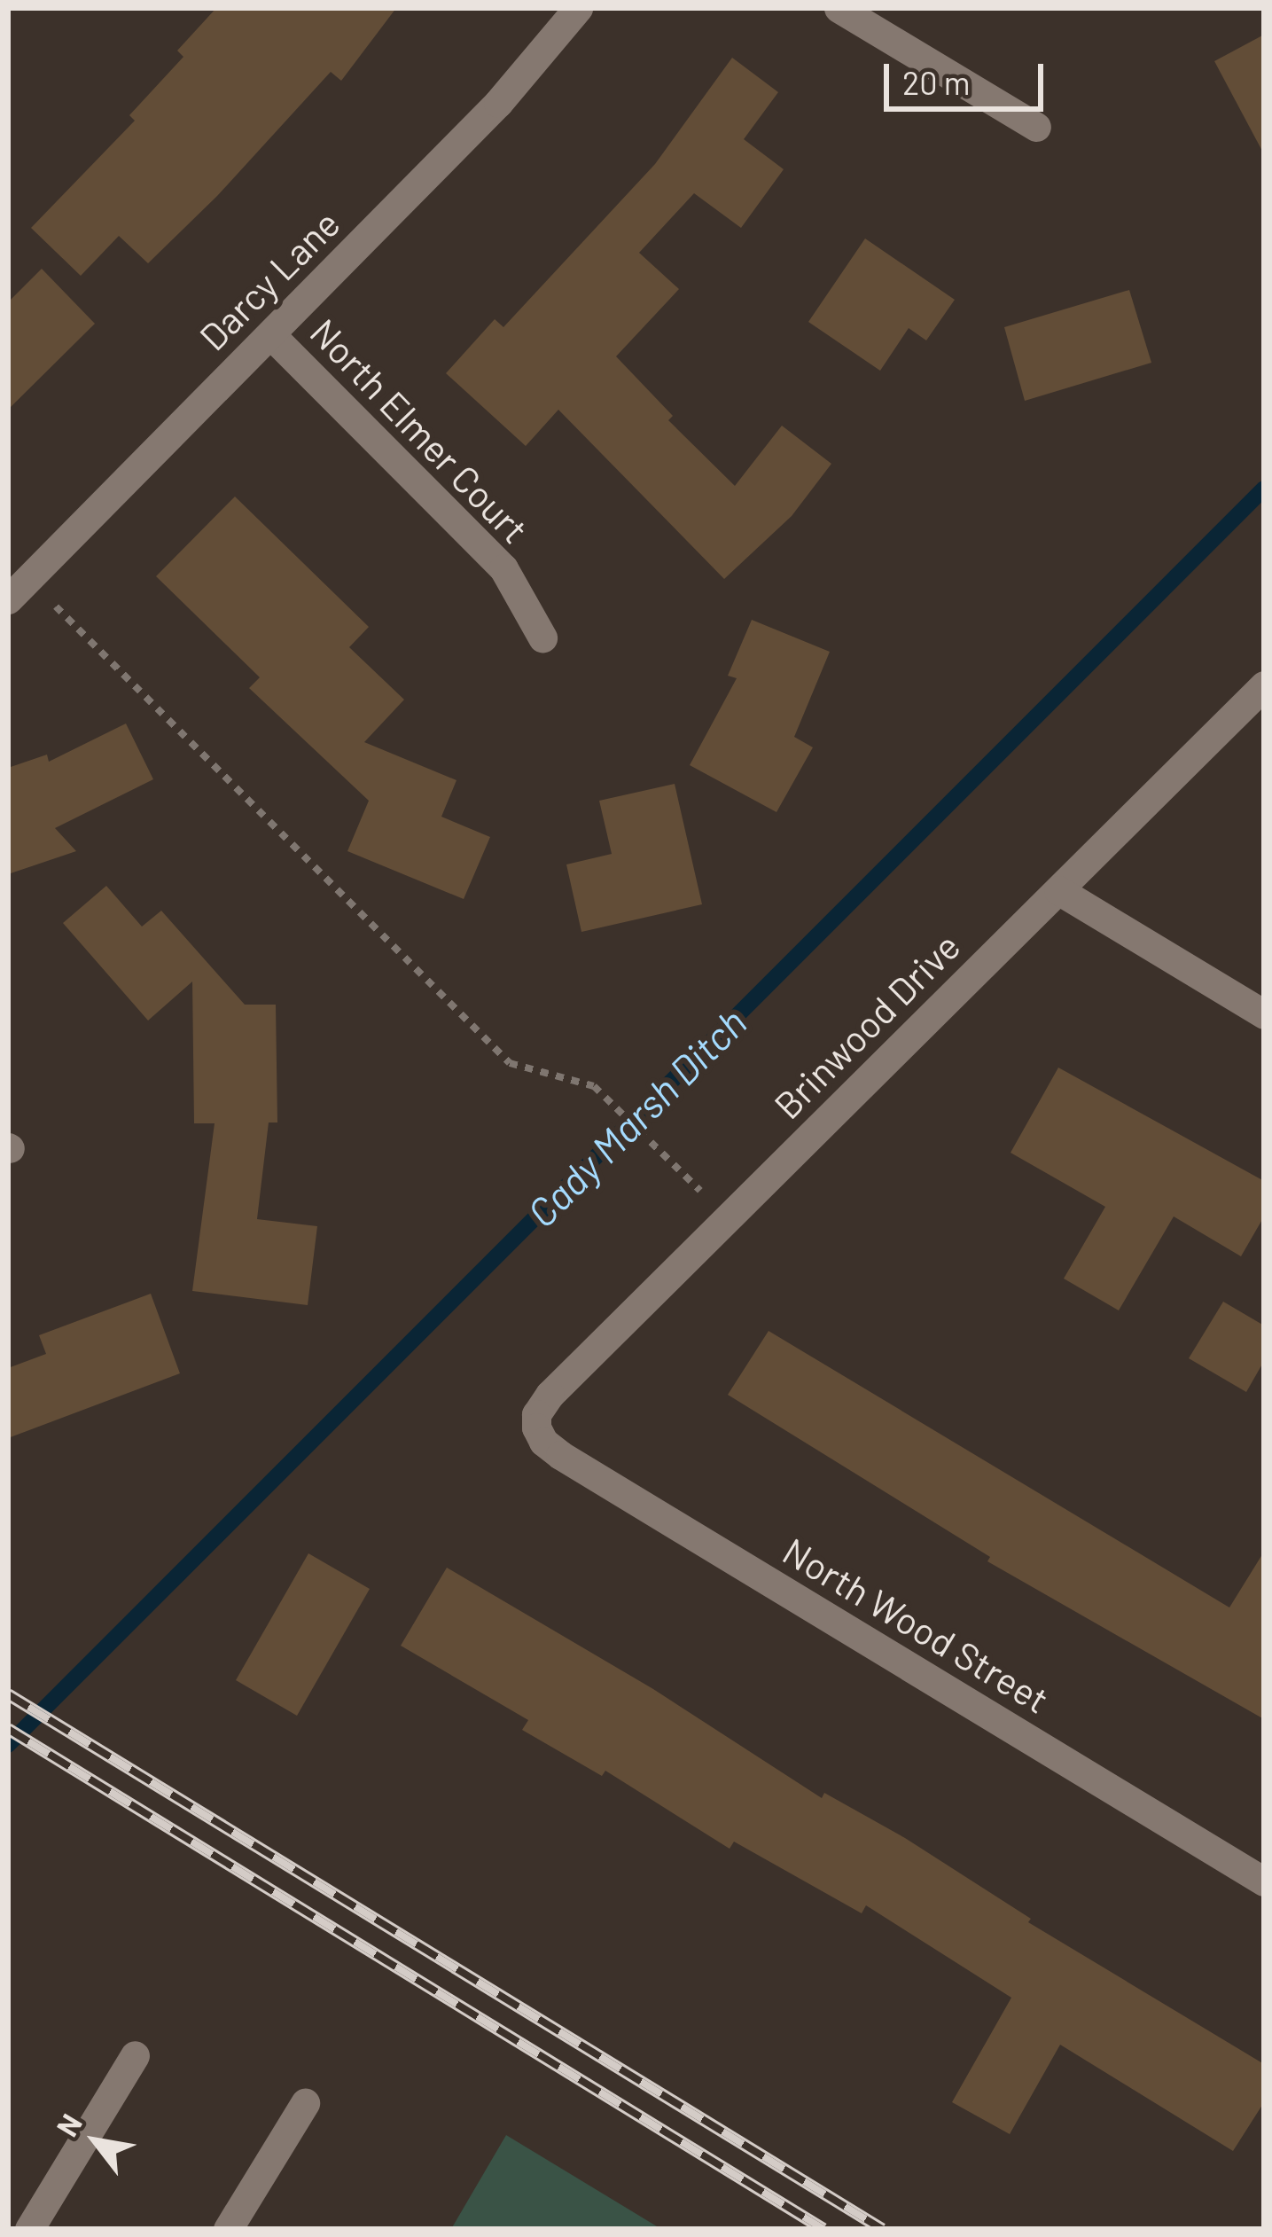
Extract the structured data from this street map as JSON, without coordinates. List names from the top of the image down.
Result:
{
  "streets": {
    "street": [
      "Darcy Lane",
      "North Elmer Court",
      "Brinwood Drive",
      "North Wood Street"
    ]
  },
  "crossings": [
    ["Darcy Lane", "North Elmer Court"],
    ["Brinwood Drive", "North Wood Street"]
  ],
  "water": ["Cady Marsh Ditch"],
  "scale_bar": "20 m",
  "north": "top left"
}
